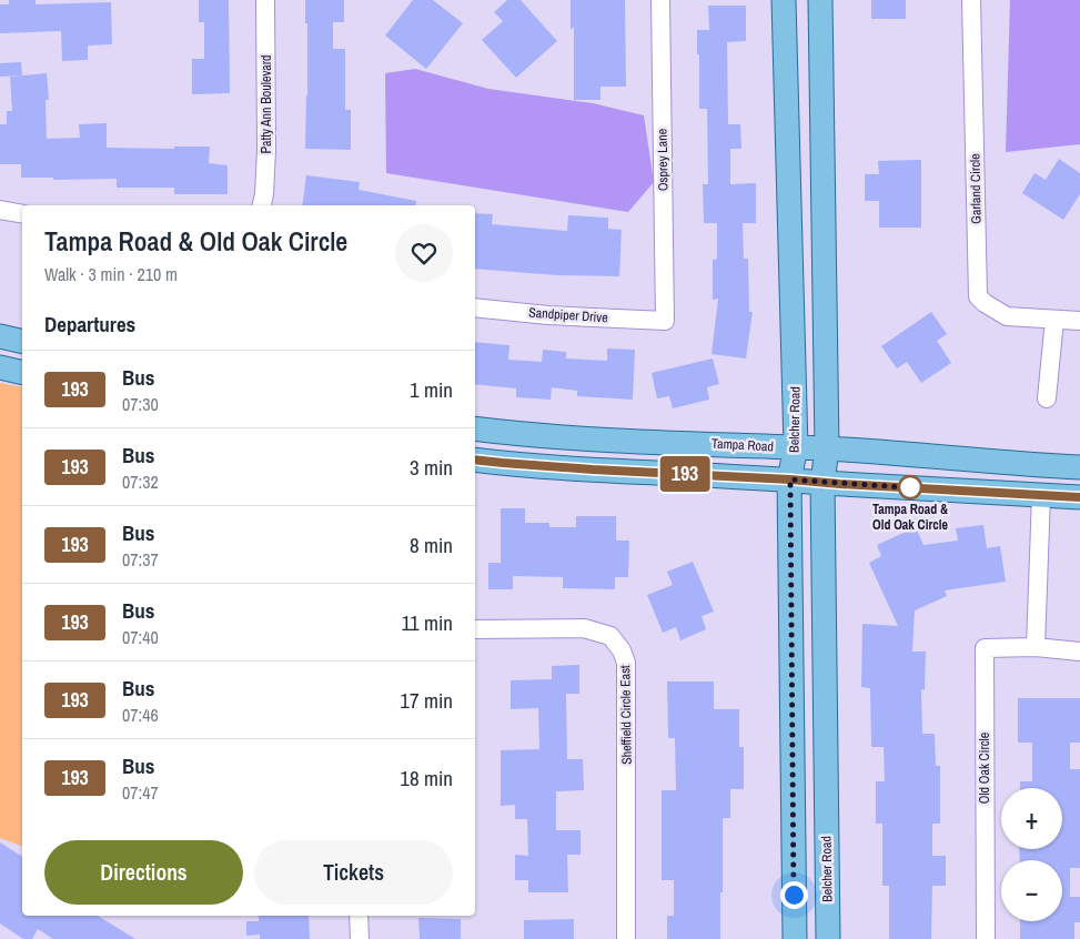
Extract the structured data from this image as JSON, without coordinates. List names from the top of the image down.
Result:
{
  "streets": {
    "main road": ["Belcher Road", "Tampa Road"],
    "street": [
      "Patty Ann Boulevard",
      "Osprey Lane",
      "Garland Circle",
      "Sandpiper Drive",
      "Sheffield Circle East",
      "Old Oak Circle"
    ]
  },
  "crossings": [
    ["Osprey Lane", "Sandpiper Drive"],
    ["Belcher Road", "Tampa Road"]
  ],
  "places": ["Tampa Road & Old Oak Circle"],
  "lines": ["bus line 193"],
  "page": {
    "on_map": "193",
    "heading": [
      ["Tampa Road & Old Oak Circle", "Walk · 3 min · 210 m"],
      "Departures"
    ],
    "list": [
      {
        "mark": "193",
        "name": "Bus",
        "note": "07:30",
        "value": "1 min"
      },
      {
        "mark": "193",
        "name": "Bus",
        "note": "07:32",
        "value": "3 min"
      },
      {
        "mark": "193",
        "name": "Bus",
        "note": "07:37",
        "value": "8 min"
      },
      {
        "mark": "193",
        "name": "Bus",
        "note": "07:40",
        "value": "11 min"
      },
      {
        "mark": "193",
        "name": "Bus",
        "note": "07:46",
        "value": "17 min"
      },
      {
        "mark": "193",
        "name": "Bus",
        "note": "07:47",
        "value": "18 min"
      }
    ],
    "map_buttons": ["+", "−"],
    "buttons": ["Directions", "Tickets"]
  }
}
